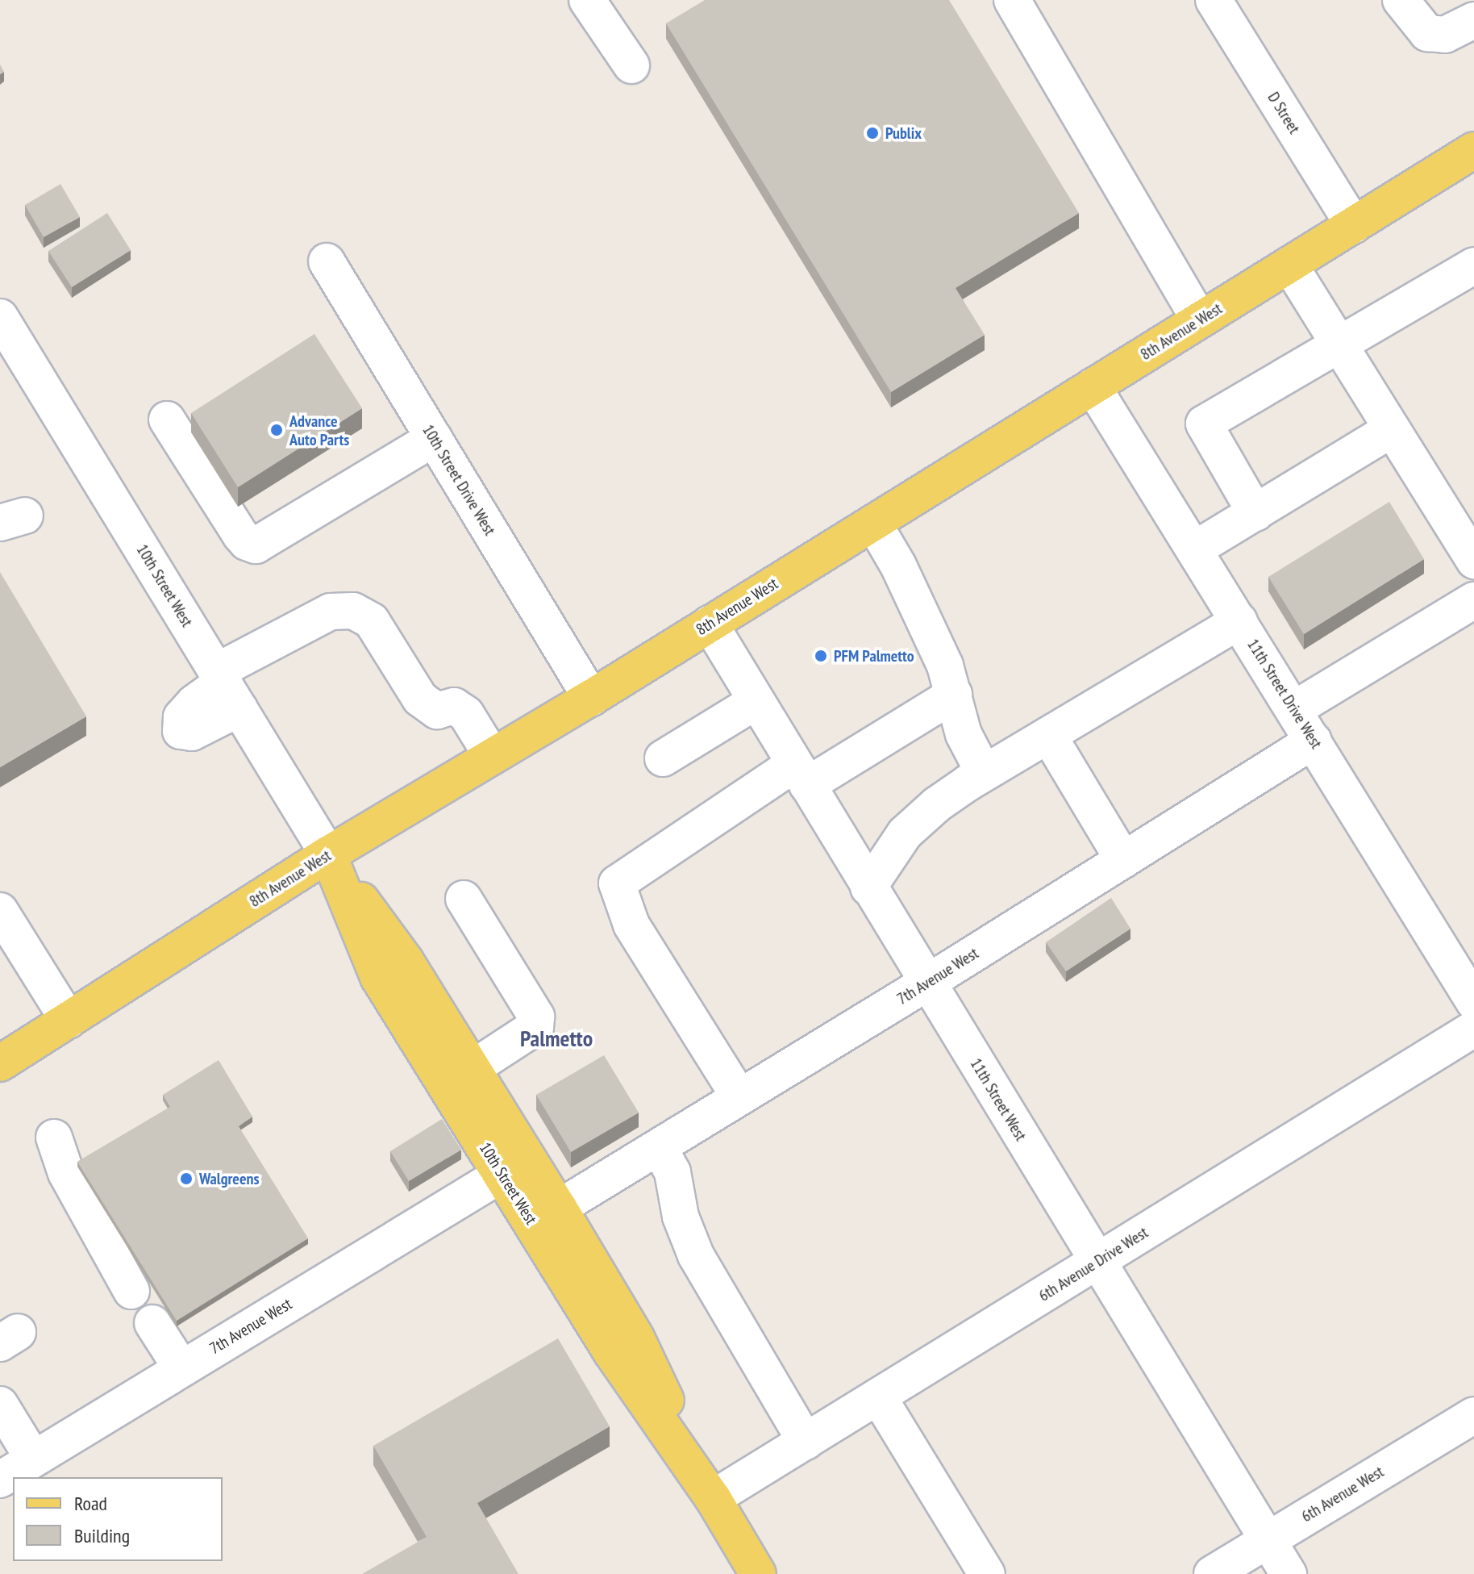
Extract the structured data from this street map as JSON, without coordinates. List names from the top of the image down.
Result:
{
  "streets": {
    "main road": ["8th Avenue West", "10th Street West"],
    "street": [
      "D Street",
      "10th Street Drive West",
      "11th Street Drive West",
      "7th Avenue West",
      "11th Street West",
      "6th Avenue Drive West",
      "6th Avenue West"
    ]
  },
  "crossings": [
    ["D Street", "8th Avenue West"],
    ["8th Avenue West", "10th Street Drive West"],
    ["8th Avenue West", "10th Street West"],
    ["8th Avenue West", "11th Street Drive West"],
    ["8th Avenue West", "11th Street West"],
    ["10th Street West", "7th Avenue West"],
    ["10th Street West", "6th Avenue Drive West"],
    ["11th Street Drive West", "7th Avenue West"],
    ["7th Avenue West", "11th Street West"],
    ["11th Street West", "6th Avenue Drive West"],
    ["11th Street West", "6th Avenue West"]
  ],
  "districts": ["Palmetto"],
  "places": [
    "Publix",
    "Advance Auto Parts",
    "PFM Palmetto",
    "Walgreens"
  ],
  "legend": ["Road", "Building"]
}
